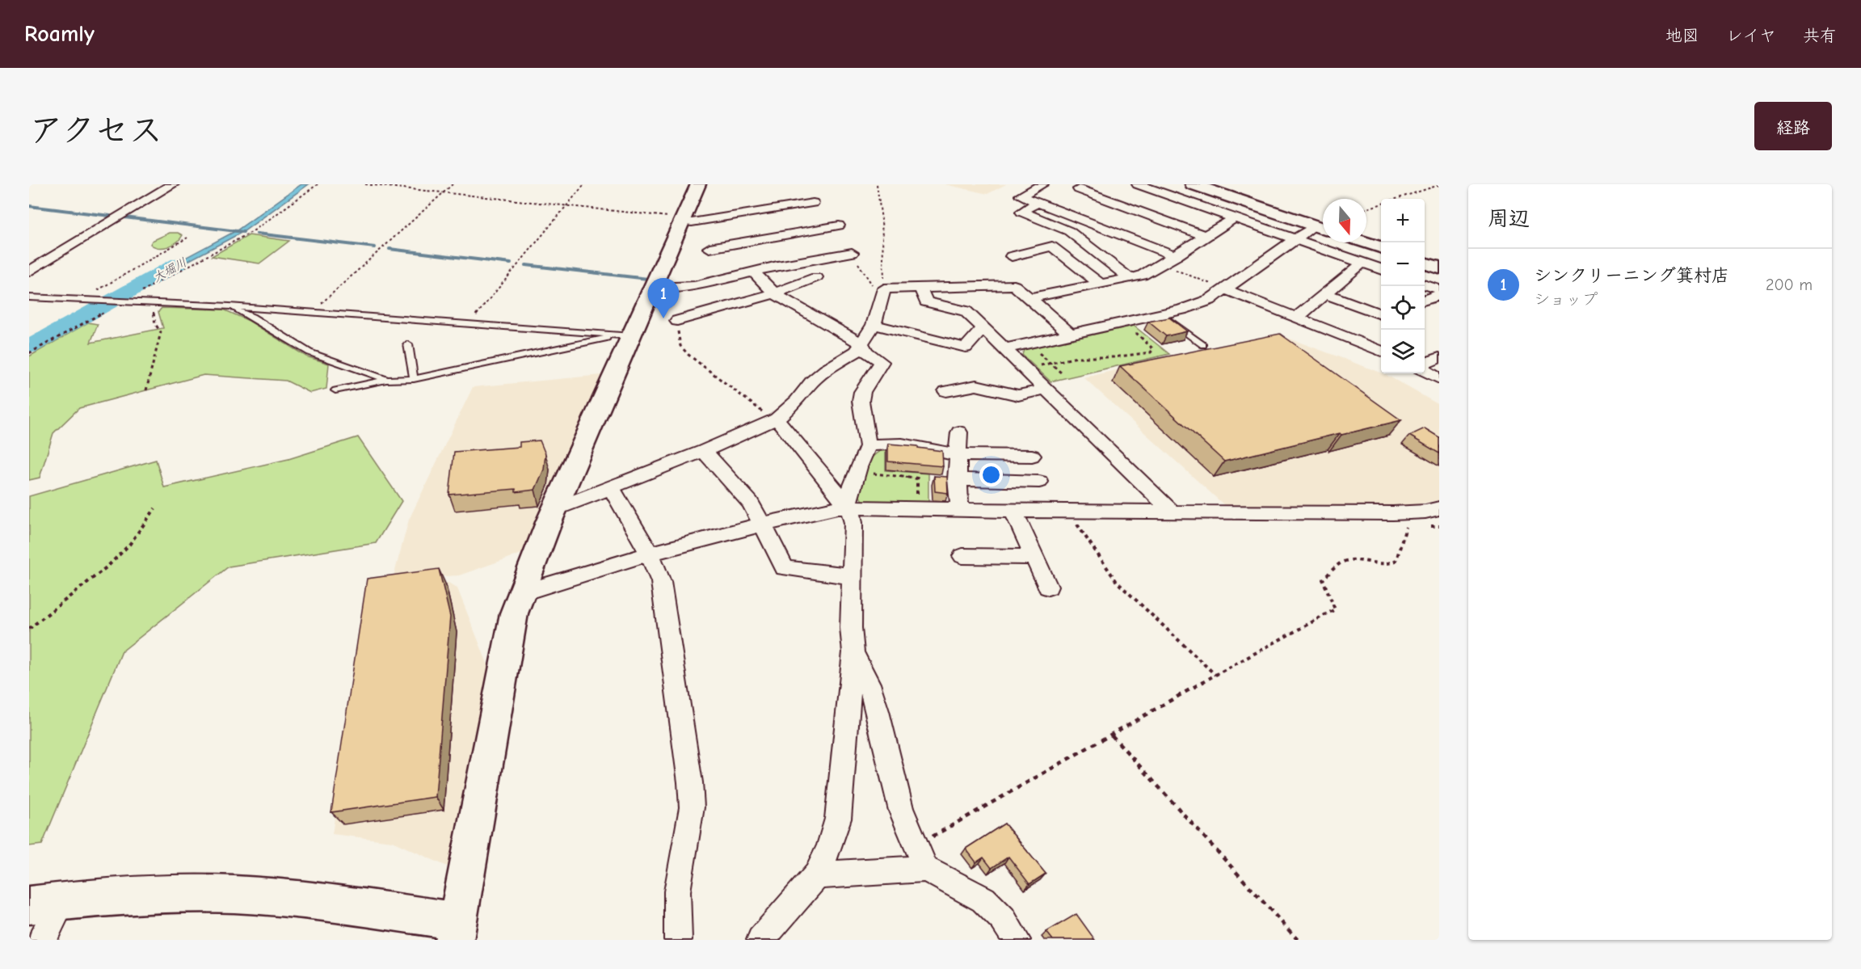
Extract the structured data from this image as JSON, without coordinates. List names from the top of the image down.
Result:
{
  "water": ["大堀川"],
  "north": "bottom",
  "page": {
    "header": "Roamly",
    "nav": ["地図", "レイヤ", "共有"],
    "title": "アクセス",
    "buttons": "経路",
    "heading": "周辺",
    "map_buttons": ["+", "−"],
    "list": [
      {
        "mark": "1",
        "name": "シンクリーニング箕村店",
        "note": "ショップ",
        "value": "200 m"
      }
    ],
    "pins": "1"
  }
}
